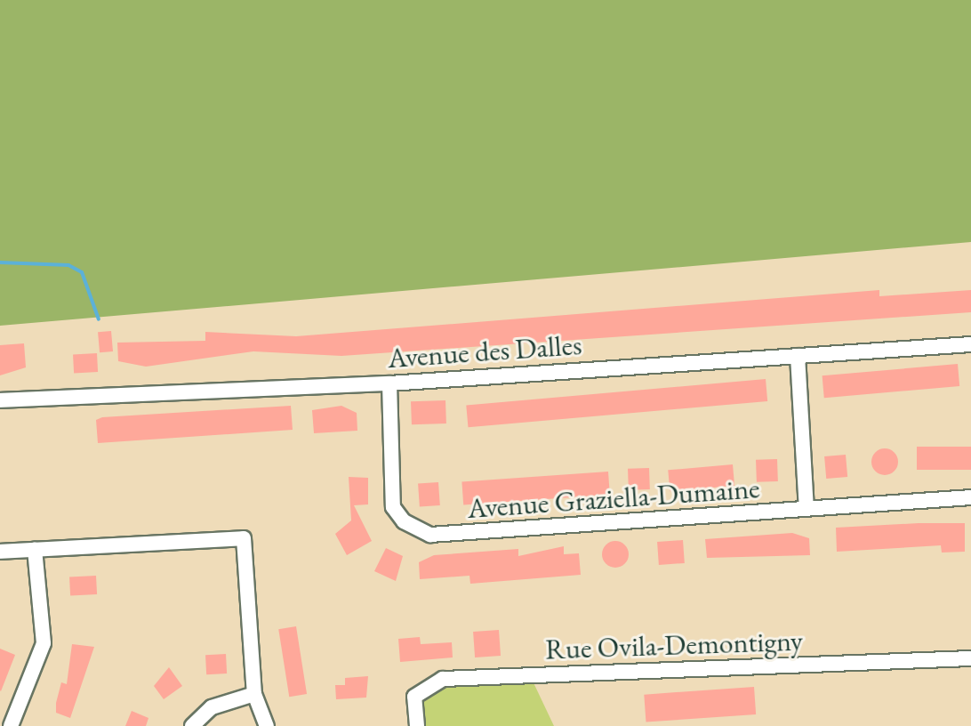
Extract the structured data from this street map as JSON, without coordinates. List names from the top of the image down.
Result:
{
  "streets": {
    "street": ["Avenue des Dalles", "Avenue Graziella-Dumaine", "Rue Ovila-Demontigny"]
  },
  "crossings": [
    ["Avenue des Dalles", "Avenue Graziella-Dumaine"]
  ]
}
